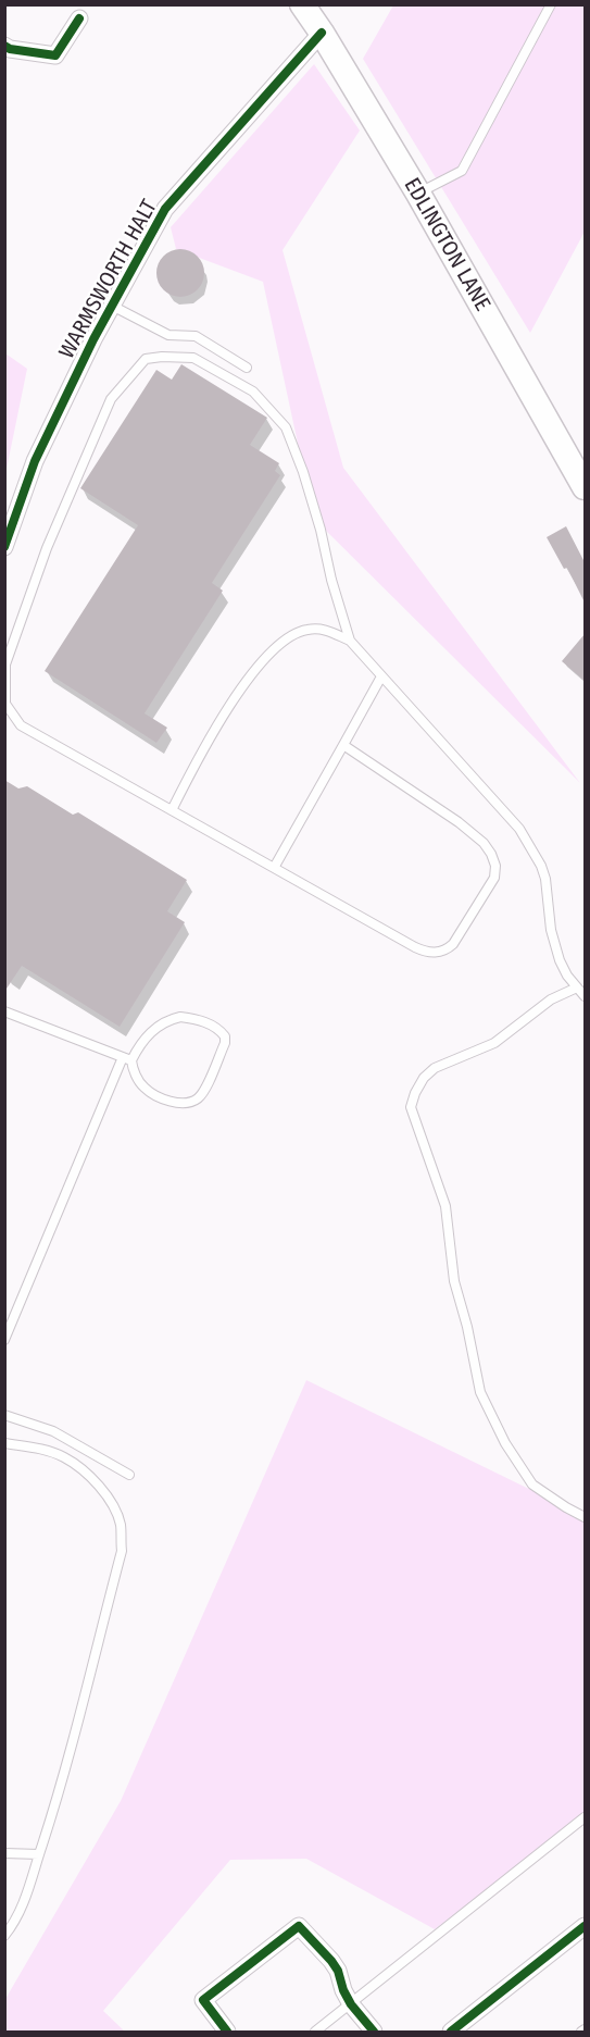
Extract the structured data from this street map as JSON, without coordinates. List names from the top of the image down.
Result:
{
  "streets": {
    "main road": ["EDLINGTON LANE"],
    "street": ["WARMSWORTH HALT"]
  },
  "crossings": [
    ["EDLINGTON LANE", "WARMSWORTH HALT"]
  ]
}
